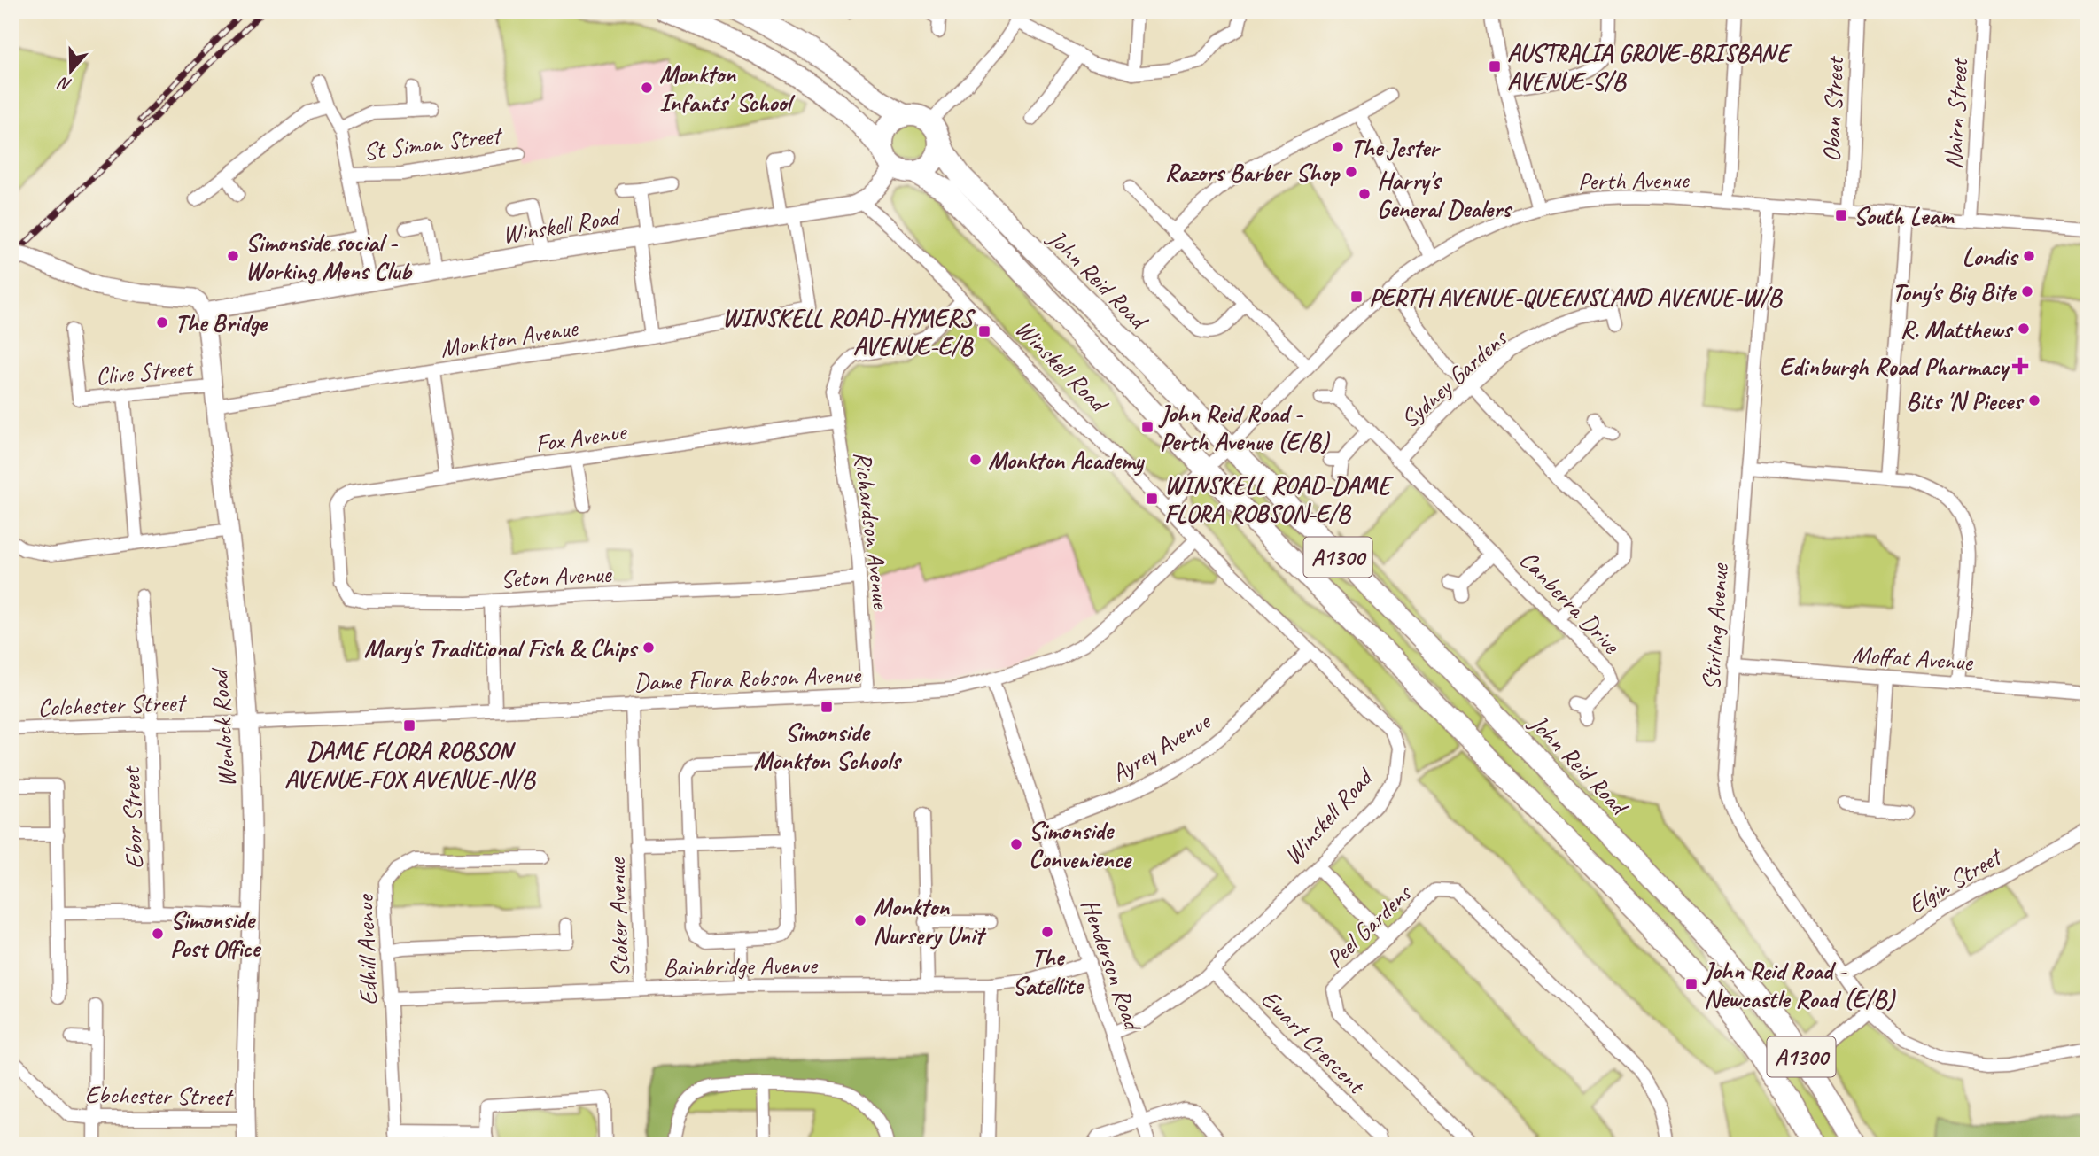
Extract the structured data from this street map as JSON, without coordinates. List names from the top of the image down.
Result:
{
  "streets": {
    "highway": ["John Reid Road", "A1300"],
    "street": [
      "Oban Street",
      "Nairn Street",
      "St Simon Street",
      "Perth Avenue",
      "Winskell Road",
      "Monkton Avenue",
      "Clive Street",
      "Sydney Gardens",
      "Fox Avenue",
      "Richardson Avenue",
      "Seton Avenue",
      "Canberra Drive",
      "Stirling Avenue",
      "Moffat Avenue",
      "Dame Flora Robson Avenue",
      "Colchester Street",
      "Wenlock Road",
      "Ayrey Avenue",
      "Ebor Street",
      "Elgin Street",
      "Stoker Avenue",
      "Peel Gardens",
      "Edhill Avenue",
      "Henderson Road",
      "Bainbridge Avenue",
      "Ewart Crescent",
      "Ebchester Street"
    ]
  },
  "crossings": [
    ["Oban Street", "Perth Avenue"],
    ["Nairn Street", "Perth Avenue"],
    ["St Simon Street", "Winskell Road"],
    ["Perth Avenue", "John Reid Road"],
    ["Perth Avenue", "Stirling Avenue"],
    ["Winskell Road", "Monkton Avenue"],
    ["Winskell Road", "Richardson Avenue"],
    ["Winskell Road", "Dame Flora Robson Avenue"],
    ["Winskell Road", "Wenlock Road"],
    ["Winskell Road", "Ayrey Avenue"],
    ["Winskell Road", "Henderson Road"],
    ["Winskell Road", "Ewart Crescent"],
    ["Monkton Avenue", "Wenlock Road"],
    ["Clive Street", "Wenlock Road"],
    ["Sydney Gardens", "Canberra Drive"],
    ["Fox Avenue", "Richardson Avenue"],
    ["Fox Avenue", "Seton Avenue"],
    ["Richardson Avenue", "Seton Avenue"],
    ["Richardson Avenue", "Dame Flora Robson Avenue"],
    ["Stirling Avenue", "Moffat Avenue"],
    ["Stirling Avenue", "Elgin Street"],
    ["Dame Flora Robson Avenue", "Colchester Street"],
    ["Dame Flora Robson Avenue", "Wenlock Road"],
    ["Dame Flora Robson Avenue", "Stoker Avenue"],
    ["Dame Flora Robson Avenue", "Henderson Road"],
    ["Colchester Street", "Wenlock Road"],
    ["Colchester Street", "Ebor Street"],
    ["Wenlock Road", "Ebchester Street"],
    ["Ayrey Avenue", "Henderson Road"],
    ["Stoker Avenue", "Bainbridge Avenue"],
    ["Edhill Avenue", "Bainbridge Avenue"],
    ["Henderson Road", "Bainbridge Avenue"]
  ],
  "places": {
    "transit": [
      "AUSTRALIA GROVE-BRISBANE AVENUE-S/B",
      "South Leam",
      "PERTH AVENUE-QUEENSLAND AVENUE-W/B",
      "WINSKELL ROAD-HYMERS AVENUE-E/B",
      "John Reid Road - Perth Avenue (E/B)",
      "WINSKELL ROAD-DAME FLORA ROBSON-E/B",
      "Simonside Monkton Schools",
      "DAME FLORA ROBSON AVENUE-FOX AVENUE-N/B",
      "John Reid Road - Newcastle Road (E/B)"
    ],
    "other": [
      "Monkton Infants' School",
      "The Jester",
      "Razors Barber Shop",
      "Harry's General Dealers",
      "Simonside social - Working Mens Club",
      "Londis",
      "Tony's Big Bite",
      "The Bridge",
      "R. Matthews",
      "Bits 'N Pieces",
      "Monkton Academy",
      "Mary's Traditional Fish & Chips",
      "Simonside Convenience",
      "Monkton Nursery Unit",
      "The Satellite",
      "Simonside Post Office"
    ],
    "health": ["Edinburgh Road Pharmacy"]
  },
  "north": "bottom"
}
